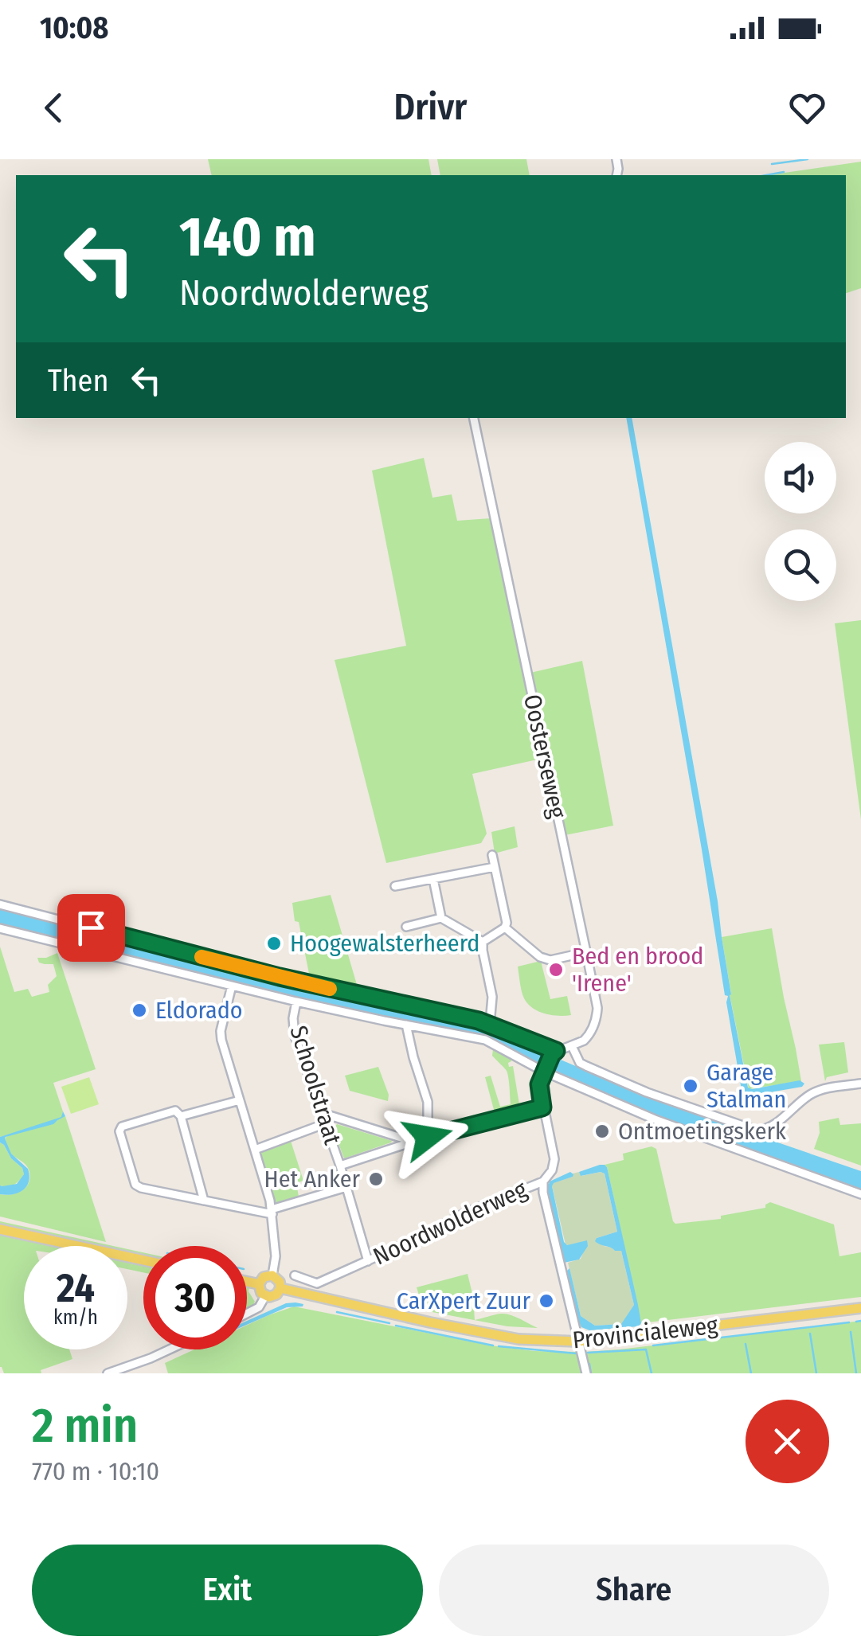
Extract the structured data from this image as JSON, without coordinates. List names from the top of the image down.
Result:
{
  "streets": {
    "main road": ["Provincialeweg"],
    "street": ["Oosterseweg", "Schoolstraat", "Noordwolderweg"]
  },
  "crossings": [
    ["Schoolstraat", "Noordwolderweg"]
  ],
  "places": [
    "Hoogewalsterheerd",
    "Bed en brood 'Irene'",
    "Eldorado",
    "Garage Stalman",
    "Ontmoetingskerk",
    "Het Anker",
    "CarXpert Zuur"
  ],
  "page": {
    "status": "10:08",
    "header": "Drivr",
    "turn": ["140 m", "Noordwolderweg"],
    "then": "Then",
    "speed": "24 km/h",
    "limit": "30",
    "heading": ["2 min", "770 m · 10:10"],
    "buttons": ["Exit", "Share"]
  }
}
